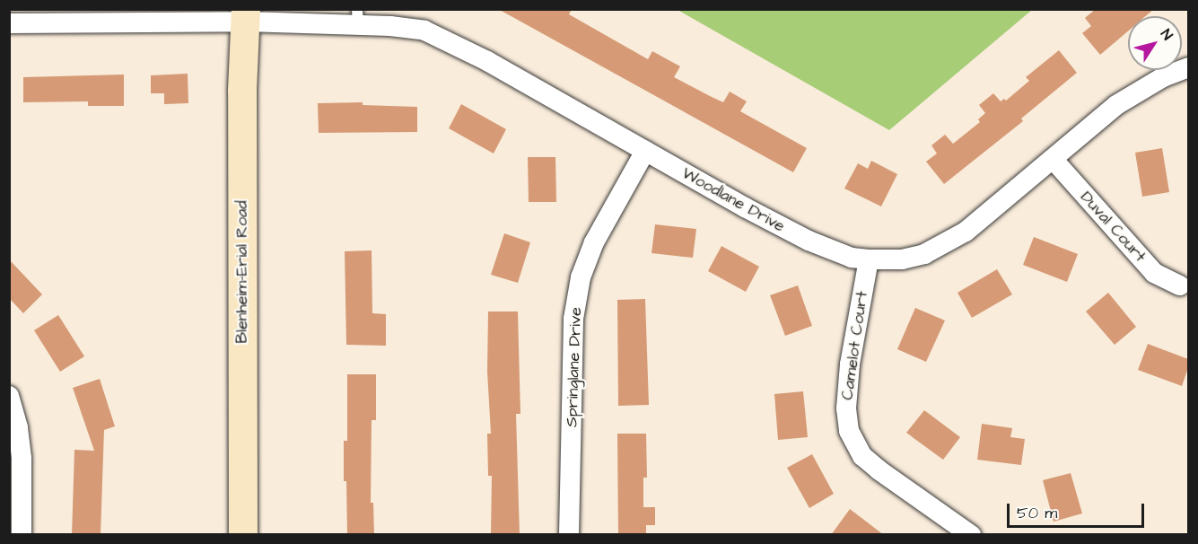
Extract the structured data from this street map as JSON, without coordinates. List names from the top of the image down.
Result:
{
  "streets": {
    "main road": ["Blenheim-Erial Road"],
    "street": [
      "Woodlane Drive",
      "Duval Court",
      "Camelot Court",
      "Springlane Drive"
    ]
  },
  "crossings": [
    ["Woodlane Drive", "Duval Court"],
    ["Woodlane Drive", "Blenheim-Erial Road"],
    ["Woodlane Drive", "Camelot Court"],
    ["Woodlane Drive", "Springlane Drive"]
  ],
  "scale_bar": "50 m",
  "north": "top right"
}
